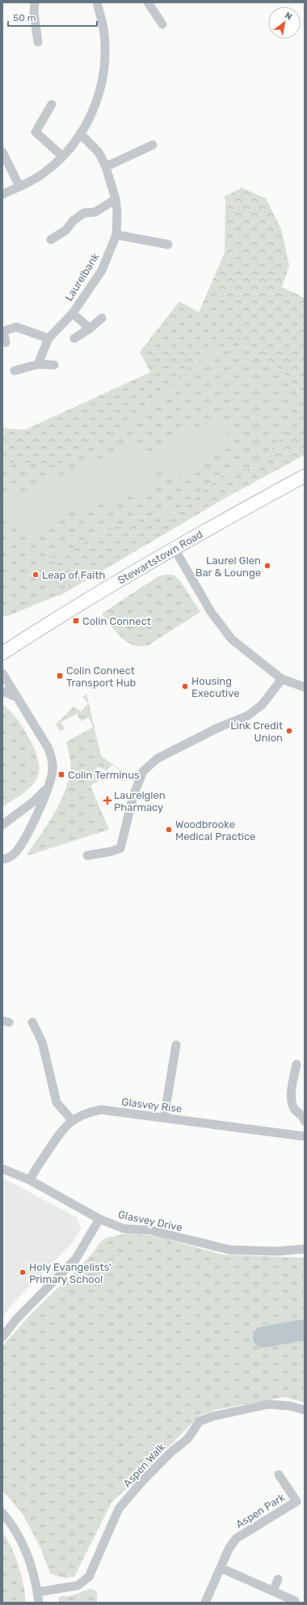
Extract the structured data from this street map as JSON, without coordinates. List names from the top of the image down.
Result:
{
  "streets": {
    "main road": ["Stewartstown Road"],
    "street": [
      "Laurelbank",
      "Glasvey Rise",
      "Glasvey Drive",
      "Aspen Walk",
      "Aspen Park"
    ]
  },
  "crossings": [
    ["Glasvey Rise", "Glasvey Drive"]
  ],
  "places": {
    "other": [
      "Laurel Glen Bar & Lounge",
      "Leap of Faith",
      "Housing Executive",
      "Link Credit Union",
      "Woodbrooke Medical Practice",
      "Holy Evangelists' Primary School"
    ],
    "transit": ["Colin Connect", "Colin Connect Transport Hub", "Colin Terminus"],
    "health": ["Laurelglen Pharmacy"]
  },
  "scale_bar": "50 m",
  "north": "top right"
}
